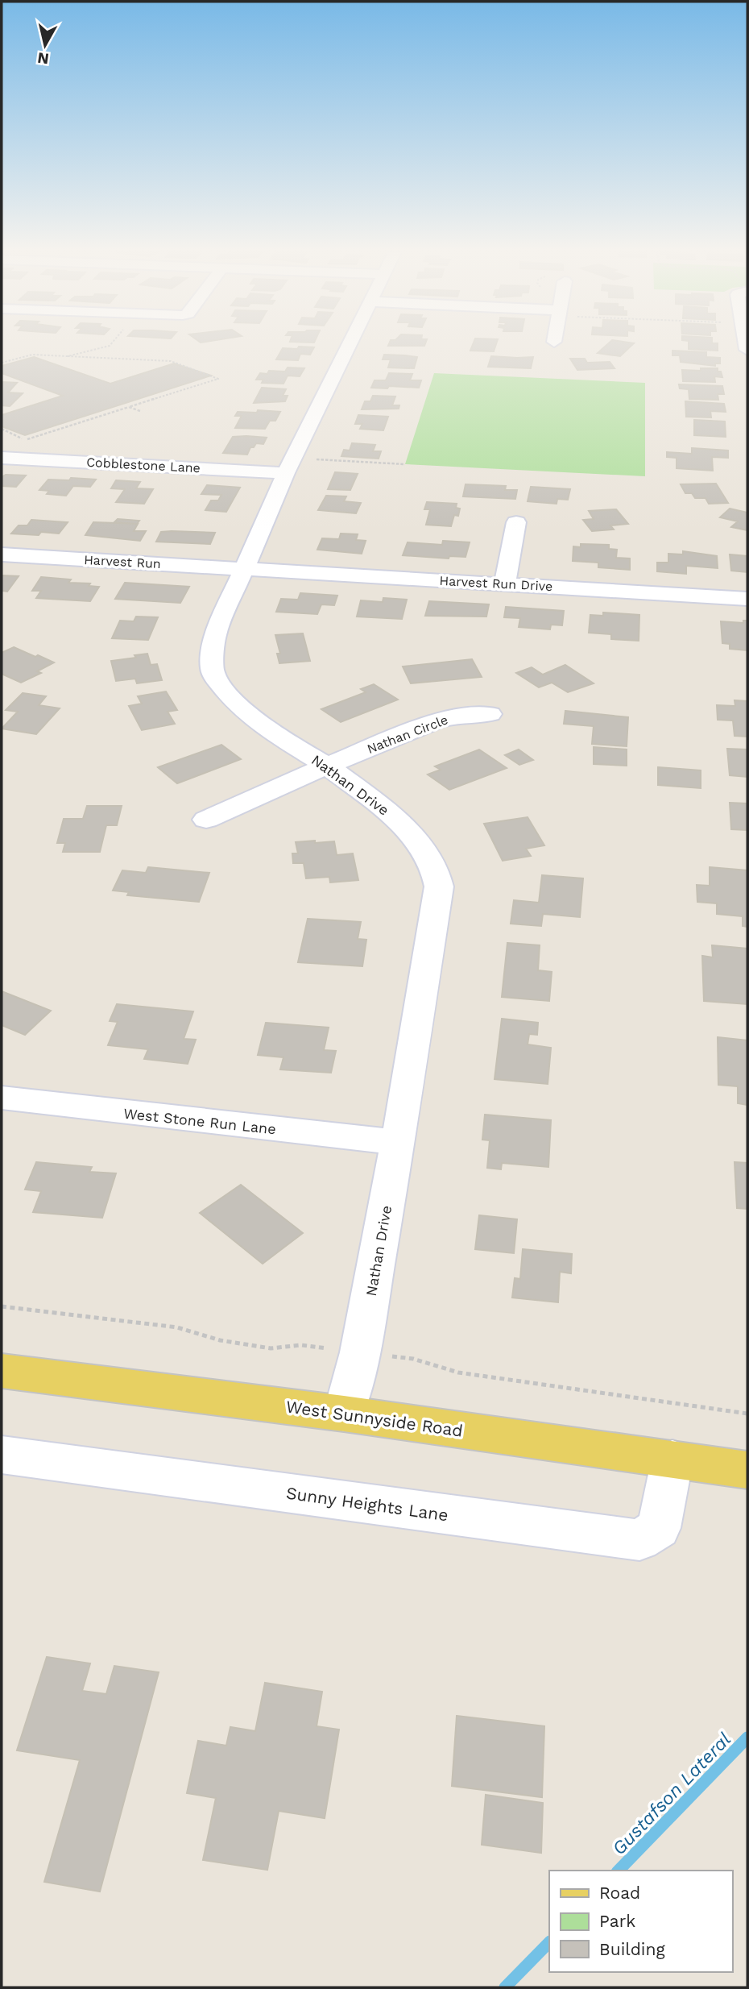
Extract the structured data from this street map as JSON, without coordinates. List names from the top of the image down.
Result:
{
  "streets": {
    "main road": ["West Sunnyside Road"],
    "street": [
      "Cobblestone Lane",
      "Harvest Run",
      "Harvest Run Drive",
      "Nathan Circle",
      "Nathan Drive",
      "West Stone Run Lane",
      "Sunny Heights Lane"
    ]
  },
  "crossings": [
    ["Cobblestone Lane", "Nathan Drive"],
    ["Harvest Run", "Harvest Run Drive"],
    ["Harvest Run", "Nathan Drive"],
    ["Harvest Run Drive", "Nathan Drive"],
    ["Nathan Circle", "Nathan Drive"],
    ["Nathan Drive", "West Stone Run Lane"],
    ["Nathan Drive", "West Sunnyside Road"],
    ["West Sunnyside Road", "Sunny Heights Lane"]
  ],
  "water": ["Gustafson Lateral"],
  "legend": ["Road", "Park", "Building"],
  "north": "bottom"
}
